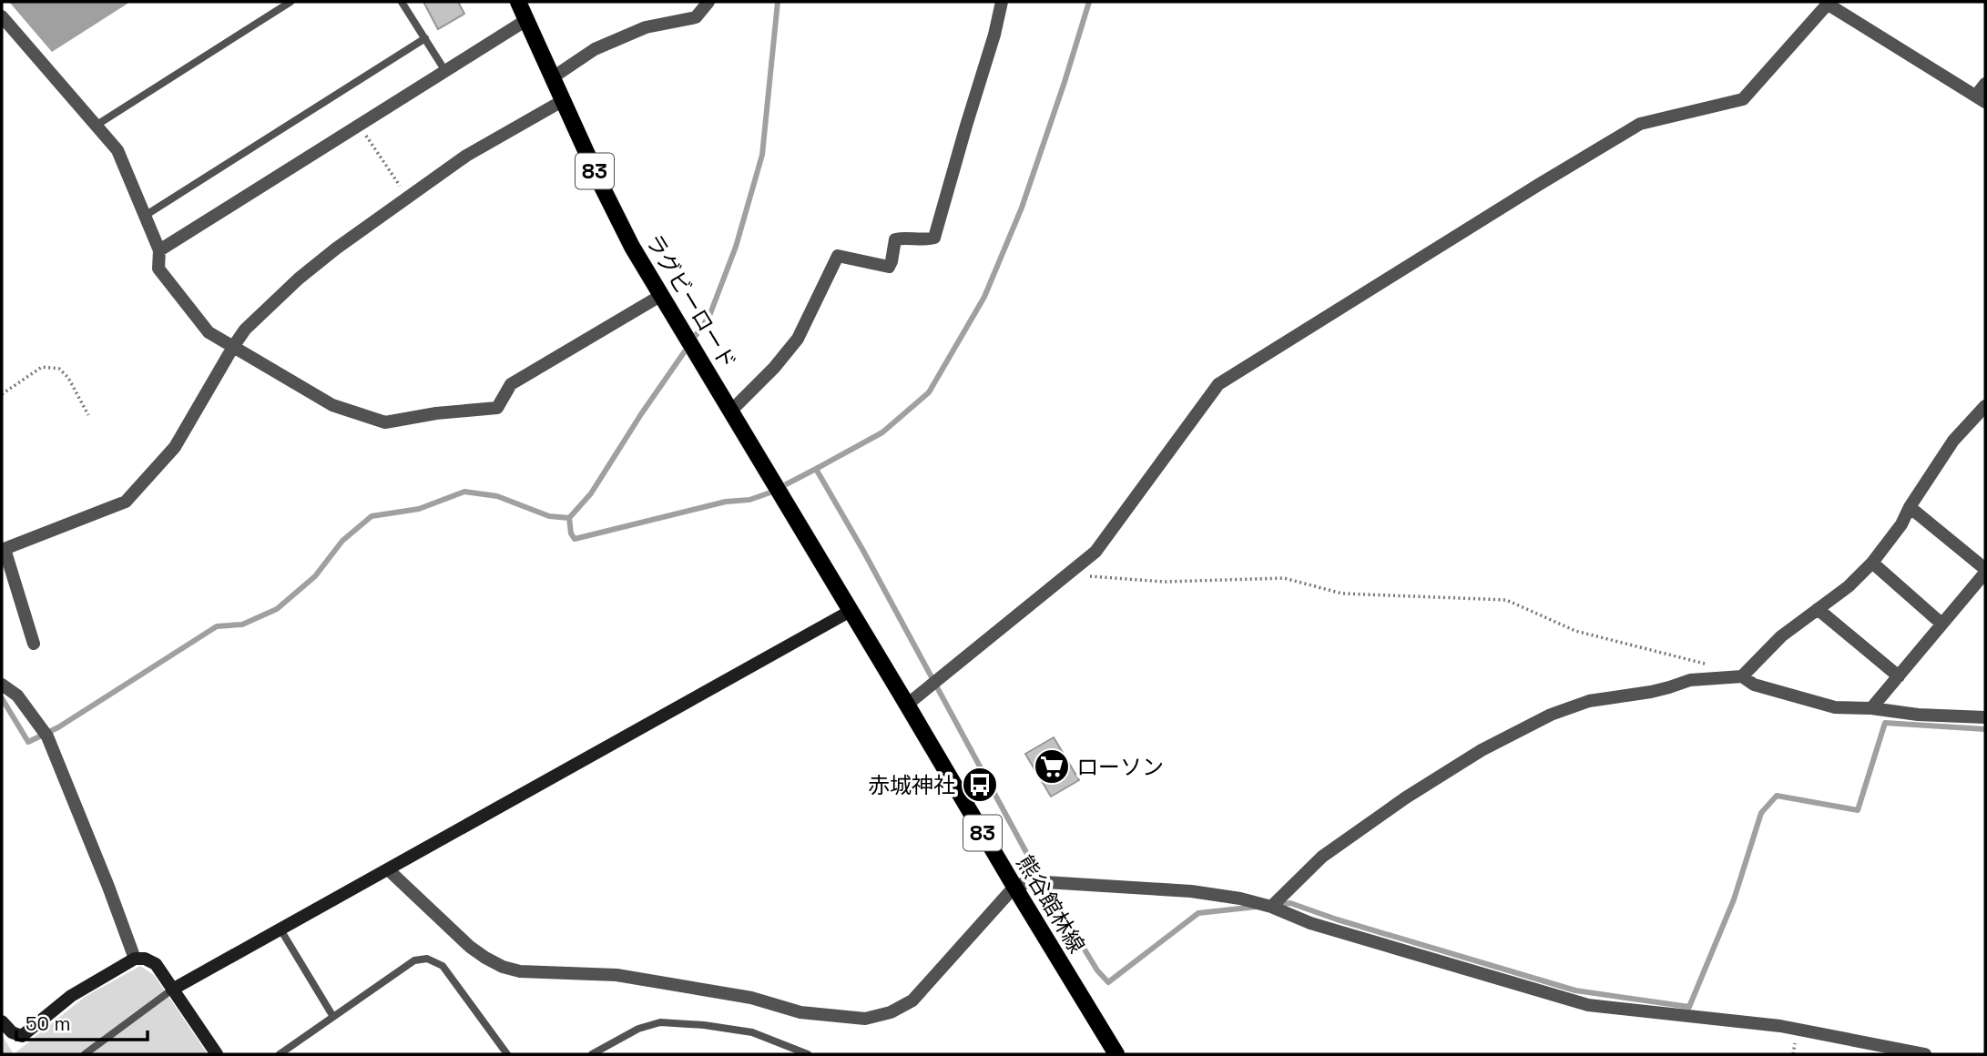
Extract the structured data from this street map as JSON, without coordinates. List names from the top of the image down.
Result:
{
  "streets": {
    "main road": ["83", "ラグビーロード", "熊谷館林線"]
  },
  "crossings": [
    ["ラグビーロード", "熊谷館林線"]
  ],
  "places": {
    "supermarket": ["ローソン"],
    "bus stop": ["赤城神社"]
  },
  "scale_bar": "50 m"
}
